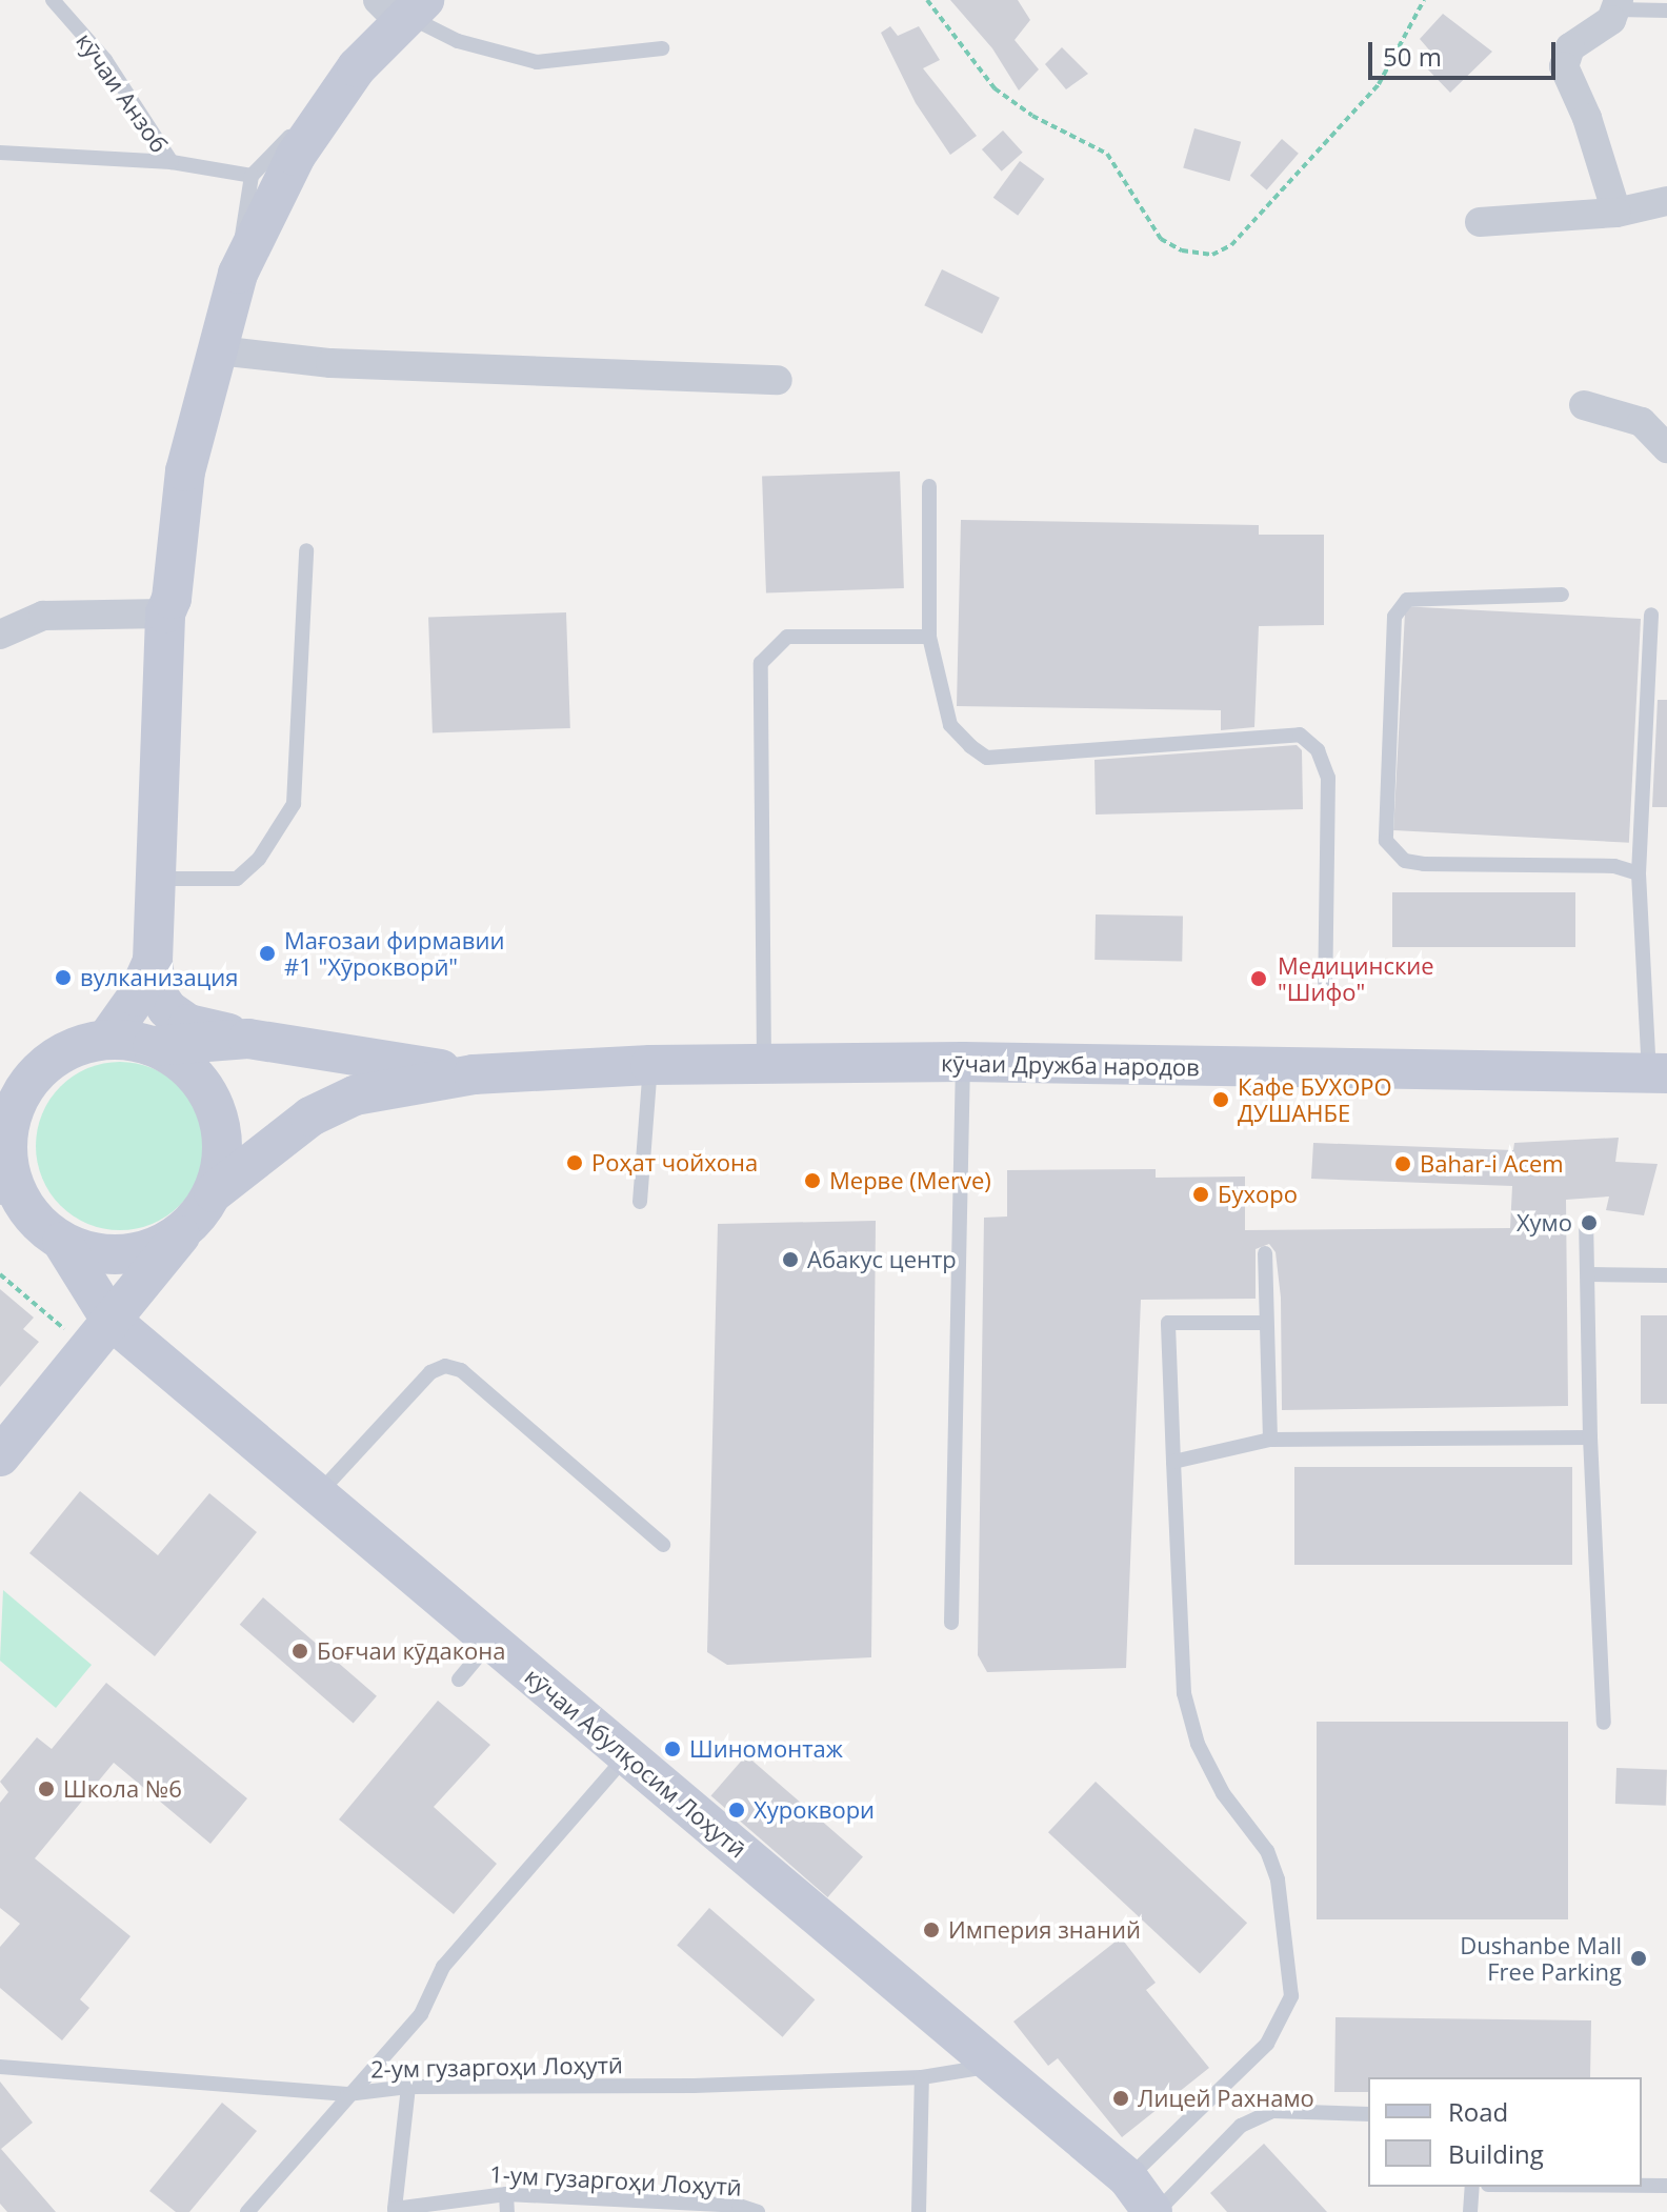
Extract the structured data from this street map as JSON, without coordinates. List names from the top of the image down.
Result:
{
  "streets": {
    "main road": ["кӯчаи Дружба народов", "кӯчаи Абулқосим Лоҳутӣ"],
    "lane": ["кӯчаи Анзоб", "2-ум гузаргоҳи Лоҳутӣ", "1-ум гузаргоҳи Лоҳутӣ"]
  },
  "crossings": [
    ["кӯчаи Абулқосим Лоҳутӣ", "2-ум гузаргоҳи Лоҳутӣ"],
    ["2-ум гузаргоҳи Лоҳутӣ", "1-ум гузаргоҳи Лоҳутӣ"]
  ],
  "places": [
    "Мағозаи фирмавии #1 \"Хӯрокворӣ\"",
    "вулканизация",
    "Медицинские \"Шифо\"",
    "Кафе БУХОРО ДУШАНБЕ",
    "Роҳат чойхона",
    "Bahar-i Acem",
    "Мерве (Merve)",
    "Бухоро",
    "Хумо",
    "Абакус центр",
    "Боғчаи кӯдакона",
    "Шиномонтаж",
    "Школа №6",
    "Хуроквори",
    "Империя знаний",
    "Dushanbe Mall Free Parking",
    "Лицей Рахнамо"
  ],
  "legend": ["Road", "Building"],
  "scale_bar": "50 m"
}
